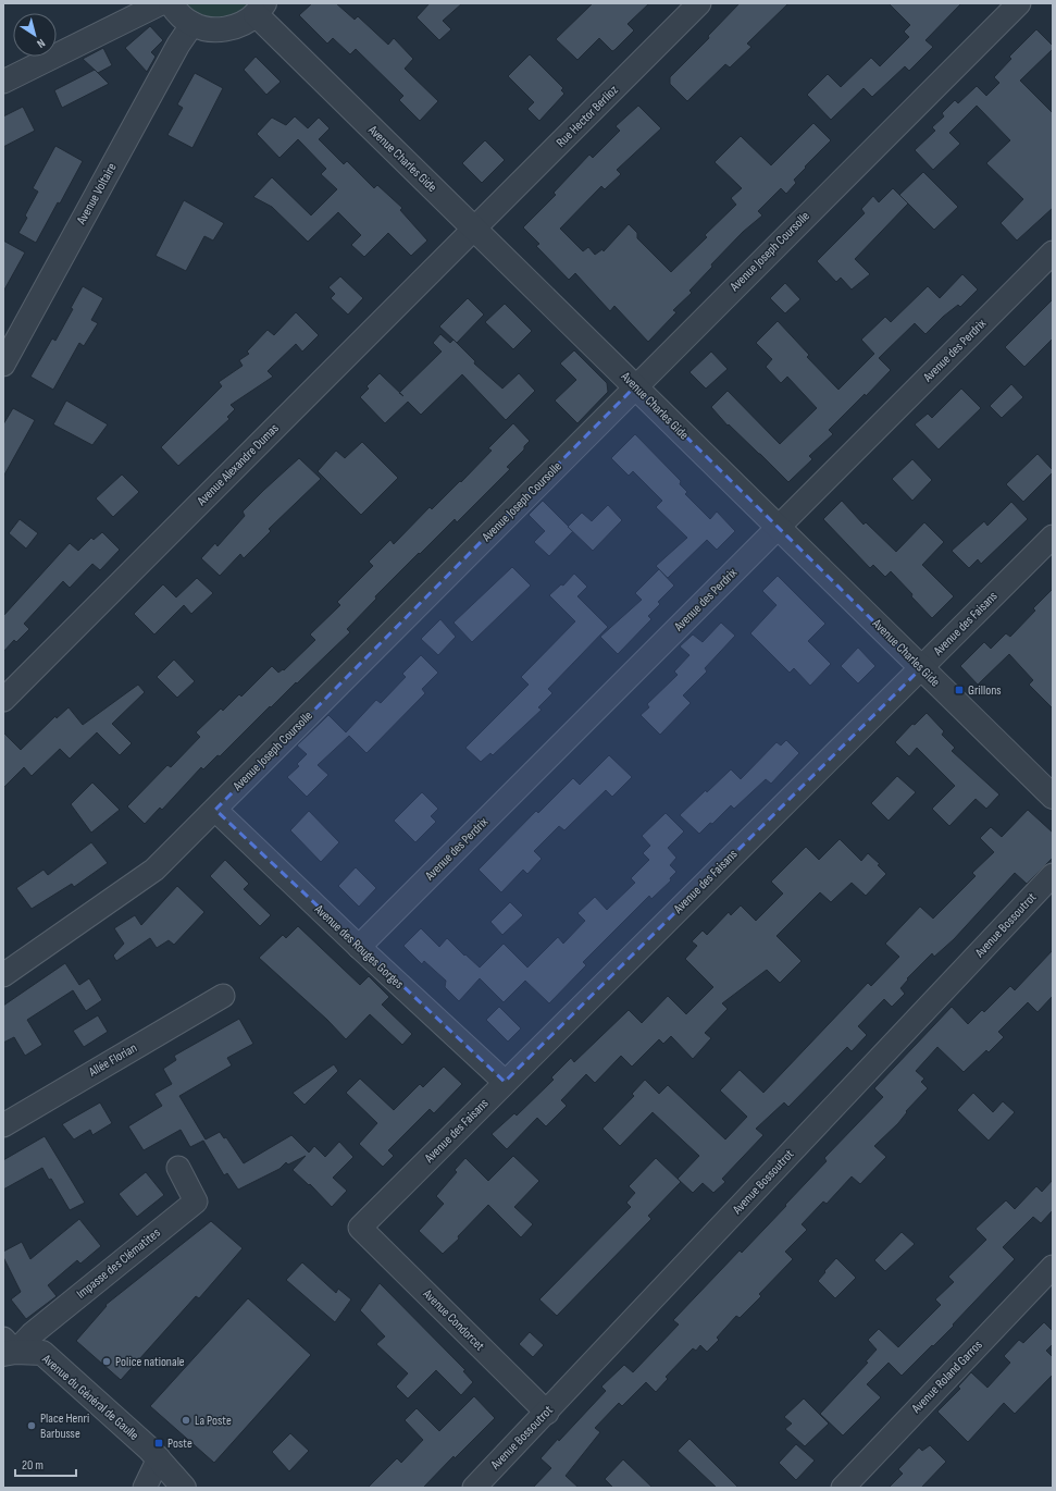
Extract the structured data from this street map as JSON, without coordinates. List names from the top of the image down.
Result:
{
  "streets": {
    "street": [
      "Rue Hector Berlioz",
      "Avenue Charles Gide",
      "Avenue Voltaire",
      "Avenue Joseph Coursolle",
      "Avenue des Perdrix",
      "Avenue Alexandre Dumas",
      "Avenue des Faisans",
      "Avenue Bossoutrot",
      "Avenue des Rouges Gorges",
      "Allée Florian",
      "Impasse des Clématites",
      "Avenue Condorcet",
      "Avenue Roland Garros",
      "Avenue du Général de Gaulle"
    ]
  },
  "crossings": [
    ["Rue Hector Berlioz", "Avenue Charles Gide"],
    ["Rue Hector Berlioz", "Avenue Alexandre Dumas"],
    ["Avenue Charles Gide", "Avenue Joseph Coursolle"],
    ["Avenue Charles Gide", "Avenue des Perdrix"],
    ["Avenue Charles Gide", "Avenue Alexandre Dumas"],
    ["Avenue Charles Gide", "Avenue des Faisans"],
    ["Avenue Joseph Coursolle", "Avenue des Rouges Gorges"],
    ["Avenue des Perdrix", "Avenue des Rouges Gorges"],
    ["Avenue des Faisans", "Avenue des Rouges Gorges"],
    ["Avenue des Faisans", "Avenue Condorcet"],
    ["Avenue Bossoutrot", "Avenue Condorcet"],
    ["Impasse des Clématites", "Avenue du Général de Gaulle"]
  ],
  "places": {
    "transit": ["Grillons", "Poste"],
    "other": ["Police nationale", "La Poste", "Place Henri Barbusse"]
  },
  "scale_bar": "20 m",
  "north": "bottom right"
}
